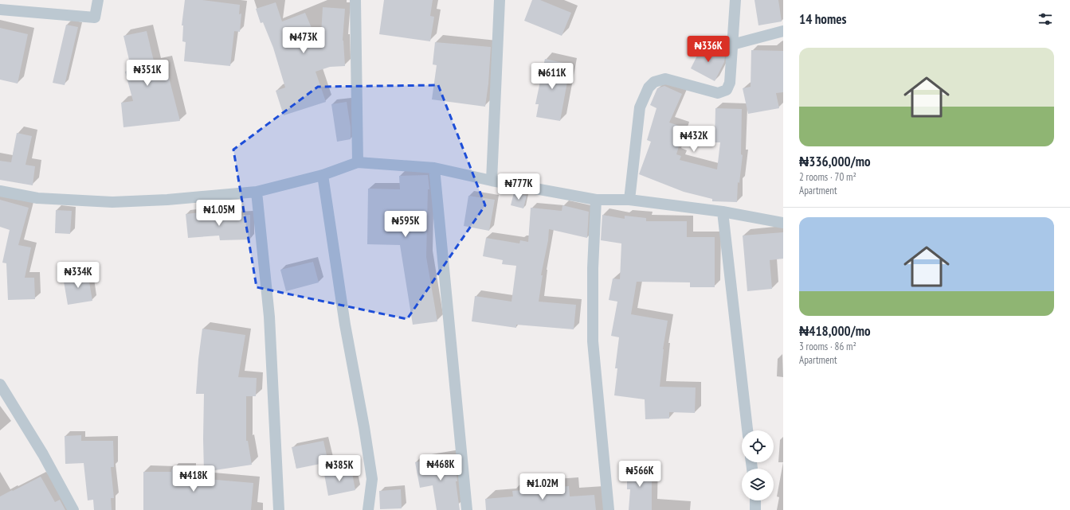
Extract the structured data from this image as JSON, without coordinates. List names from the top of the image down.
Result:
{
  "page": {
    "heading": "14 homes",
    "price": [
      "₦473K",
      "₦336K",
      "₦351K",
      "₦611K",
      "₦432K",
      "₦777K",
      "₦1.05M",
      "₦595K",
      "₦334K",
      "₦468K",
      "₦385K",
      "₦566K",
      "₦418K",
      "₦1.02M"
    ],
    "list": [
      {
        "name": "₦336,000/mo",
        "note": "2 rooms · 70 m² · Apartment"
      },
      {
        "name": "₦418,000/mo",
        "note": "3 rooms · 86 m² · Apartment"
      }
    ]
  }
}
